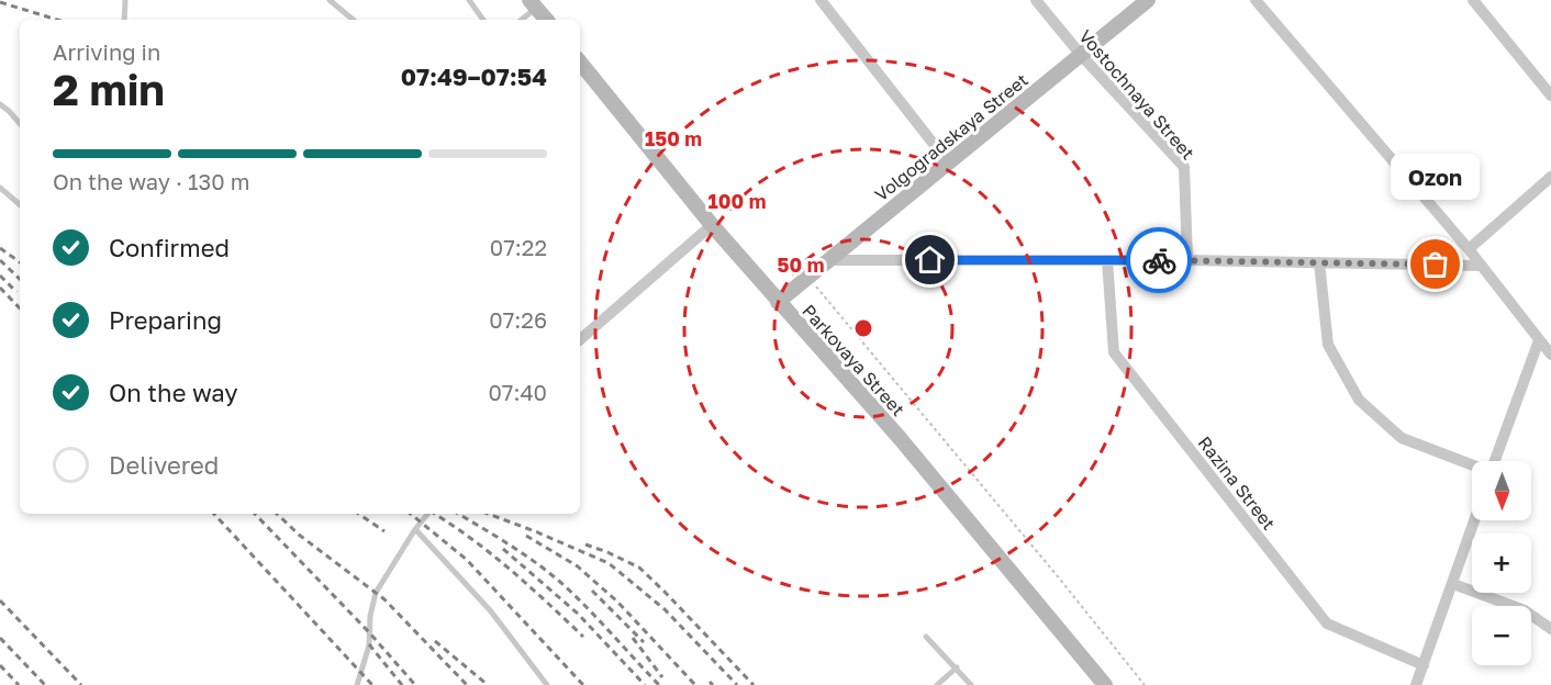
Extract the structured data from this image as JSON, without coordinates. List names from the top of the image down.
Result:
{
  "streets": {
    "main road": ["Volgogradskaya Street", "Parkovaya Street"],
    "street": ["Vostochnaya Street", "Razina Street"]
  },
  "crossings": [
    ["Vostochnaya Street", "Volgogradskaya Street"],
    ["Volgogradskaya Street", "Parkovaya Street"]
  ],
  "places": ["Ozon"],
  "north": "bottom",
  "page": {
    "heading": ["2 min", "Arriving in", "07:49–07:54"],
    "bar": "On the way · 130 m",
    "bubble": "Ozon",
    "list": [
      ["Confirmed", "07:22"],
      ["Preparing", "07:26"],
      ["On the way", "07:40"],
      "Delivered"
    ],
    "map_buttons": ["+", "−"]
  },
  "rings": ["150 m", "100 m", "50 m"]
}
